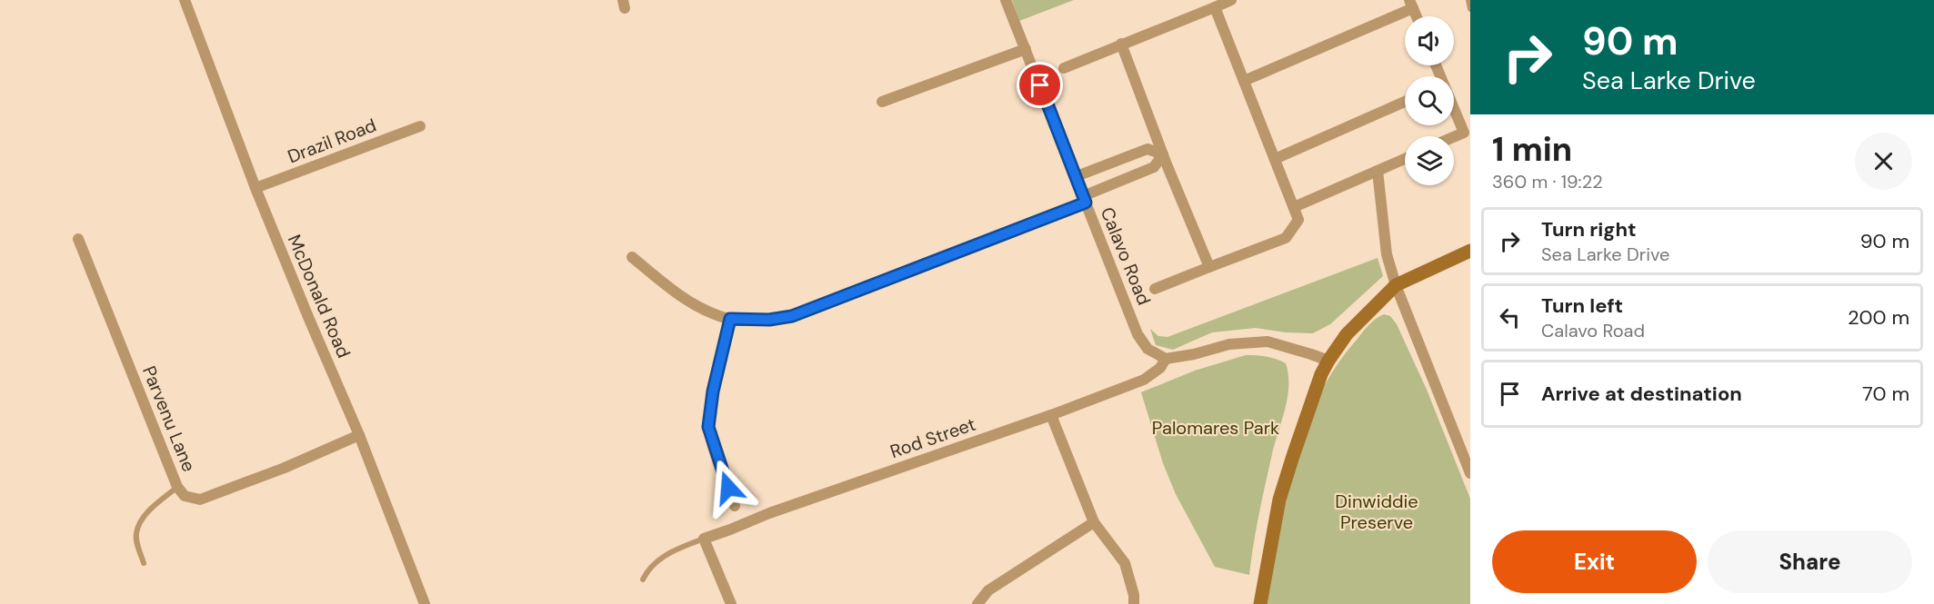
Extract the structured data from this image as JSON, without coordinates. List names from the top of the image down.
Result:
{
  "streets": {
    "street": [
      "Drazil Road",
      "Calavo Road",
      "McDonald Road",
      "Parvenu Lane",
      "Rod Street"
    ]
  },
  "crossings": [
    ["Drazil Road", "McDonald Road"],
    ["Calavo Road", "Rod Street"],
    ["McDonald Road", "Parvenu Lane"]
  ],
  "parks": ["Palomares Park", "Dinwiddie Preserve"],
  "page": {
    "turn": ["90 m", "Sea Larke Drive"],
    "heading": ["1 min", "360 m · 19:22"],
    "list": [
      {
        "name": "Turn right",
        "note": "Sea Larke Drive",
        "value": "90 m"
      },
      {
        "name": "Turn left",
        "note": "Calavo Road",
        "value": "200 m"
      },
      {
        "name": "Arrive at destination",
        "value": "70 m"
      }
    ],
    "buttons": ["Exit", "Share"]
  }
}
